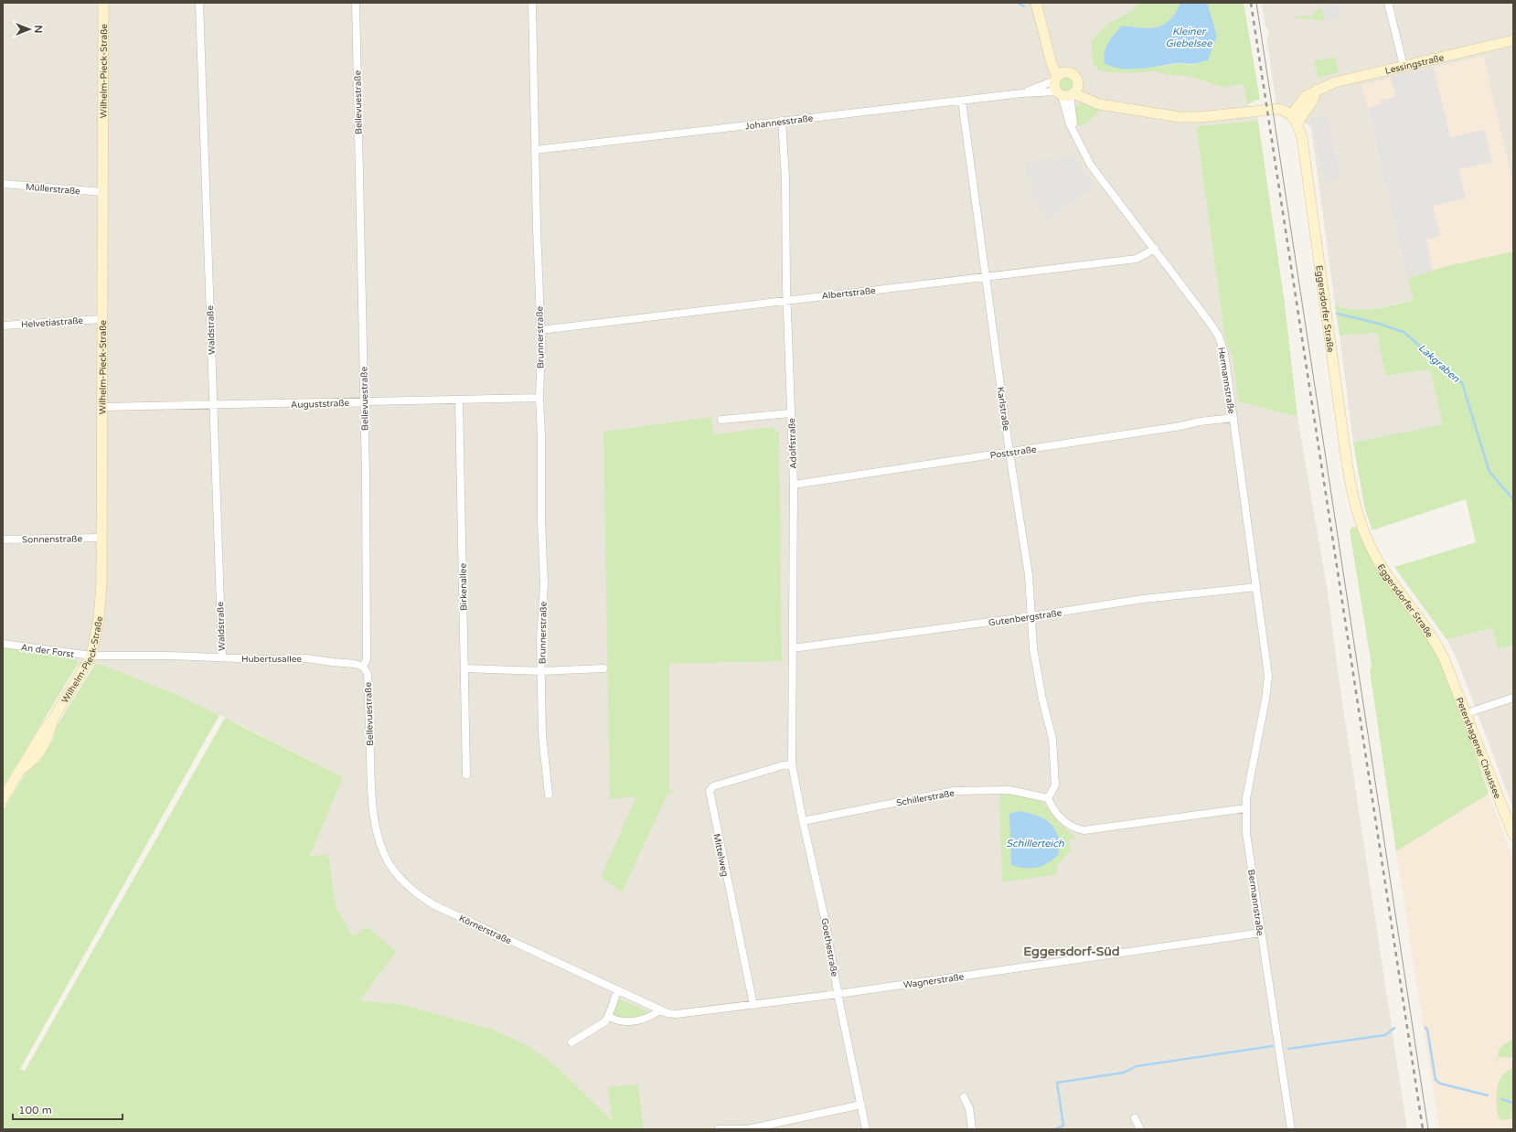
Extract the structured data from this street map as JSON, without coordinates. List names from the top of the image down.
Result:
{
  "streets": {
    "street": [
      "Lessingstraße",
      "Wilhelm-Pieck-Straße",
      "Bellevuestraße",
      "Johannesstraße",
      "Müllerstraße",
      "Albertstraße",
      "Eggersdorfer Straße",
      "Helvetiastraße",
      "Waldstraße",
      "Brunnerstraße",
      "Hermannstraße",
      "Auguststraße",
      "Karlstraße",
      "Adolfstraße",
      "Poststraße",
      "Sonnenstraße",
      "Birkenallee",
      "Gutenbergstraße",
      "An der Forst",
      "Hubertusallee",
      "Petershagener Chaussee",
      "Schillerstraße",
      "Mittelweg",
      "Bermannstraße",
      "Körnerstraße",
      "Goethestraße",
      "Wagnerstraße"
    ]
  },
  "crossings": [
    ["Lessingstraße", "Eggersdorfer Straße"],
    ["Wilhelm-Pieck-Straße", "Müllerstraße"],
    ["Wilhelm-Pieck-Straße", "Helvetiastraße"],
    ["Wilhelm-Pieck-Straße", "Auguststraße"],
    ["Wilhelm-Pieck-Straße", "Sonnenstraße"],
    ["Wilhelm-Pieck-Straße", "An der Forst"],
    ["Wilhelm-Pieck-Straße", "Hubertusallee"],
    ["Bellevuestraße", "Auguststraße"],
    ["Bellevuestraße", "Hubertusallee"],
    ["Bellevuestraße", "Körnerstraße"],
    ["Johannesstraße", "Brunnerstraße"],
    ["Johannesstraße", "Hermannstraße"],
    ["Johannesstraße", "Karlstraße"],
    ["Johannesstraße", "Adolfstraße"],
    ["Albertstraße", "Brunnerstraße"],
    ["Albertstraße", "Hermannstraße"],
    ["Albertstraße", "Karlstraße"],
    ["Albertstraße", "Adolfstraße"],
    ["Eggersdorfer Straße", "Petershagener Chaussee"],
    ["Waldstraße", "Auguststraße"],
    ["Waldstraße", "Hubertusallee"],
    ["Brunnerstraße", "Auguststraße"],
    ["Brunnerstraße", "Birkenallee"],
    ["Hermannstraße", "Poststraße"],
    ["Hermannstraße", "Gutenbergstraße"],
    ["Hermannstraße", "Bermannstraße"],
    ["Auguststraße", "Birkenallee"],
    ["Karlstraße", "Poststraße"],
    ["Karlstraße", "Gutenbergstraße"],
    ["Karlstraße", "Schillerstraße"],
    ["Adolfstraße", "Poststraße"],
    ["Adolfstraße", "Gutenbergstraße"],
    ["Adolfstraße", "Mittelweg"],
    ["Adolfstraße", "Goethestraße"],
    ["An der Forst", "Hubertusallee"],
    ["Schillerstraße", "Goethestraße"],
    ["Mittelweg", "Goethestraße"],
    ["Mittelweg", "Wagnerstraße"],
    ["Bermannstraße", "Wagnerstraße"],
    ["Körnerstraße", "Wagnerstraße"],
    ["Goethestraße", "Wagnerstraße"]
  ],
  "districts": ["Eggersdorf-Süd"],
  "water": ["Kleiner Giebelsee", "Lakgraben", "Schillerteich"],
  "scale_bar": "100 m",
  "north": "right"
}
